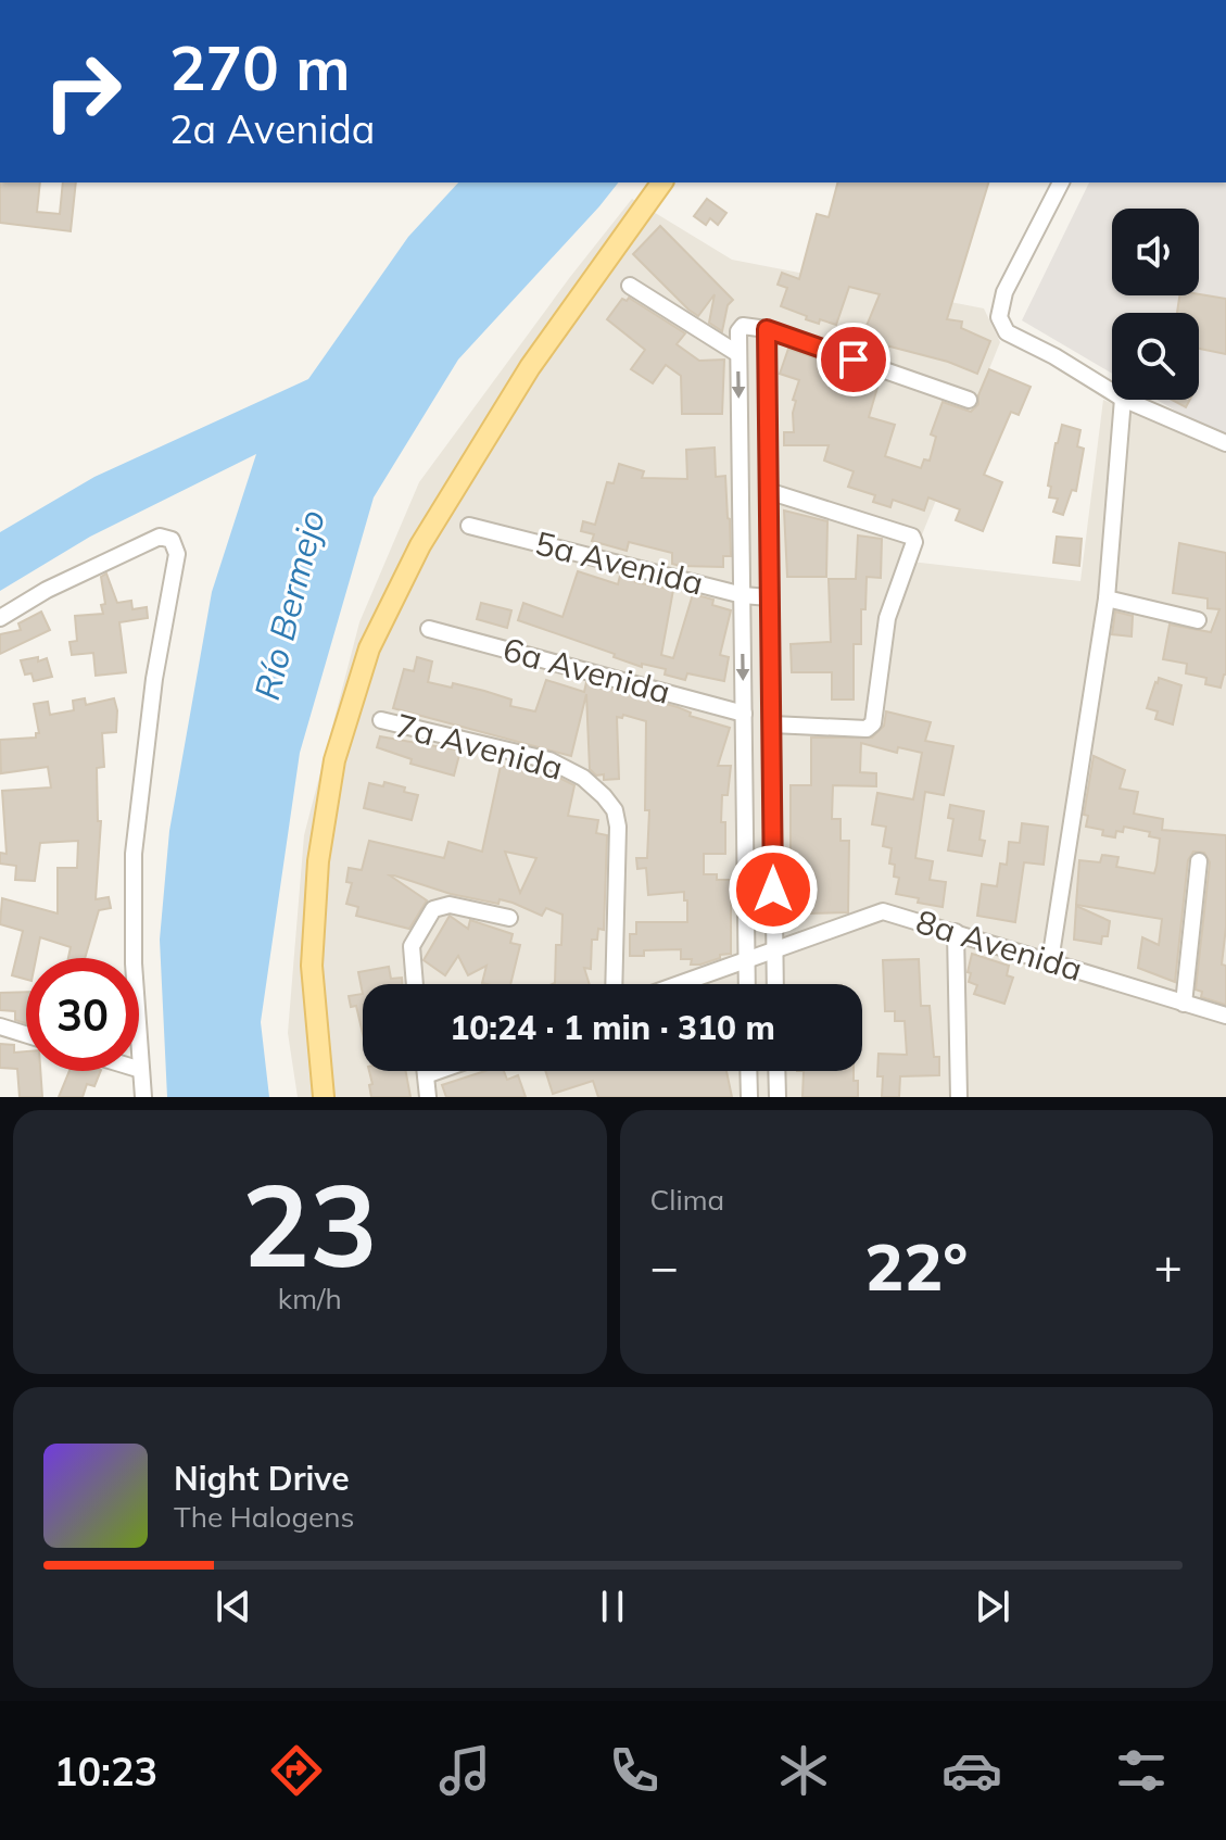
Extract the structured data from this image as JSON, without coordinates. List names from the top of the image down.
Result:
{
  "streets": {
    "street": [
      "5a Avenida",
      "6a Avenida",
      "7a Avenida",
      "8a Avenida"
    ]
  },
  "water": ["Río Bermejo"],
  "page": {
    "turn": ["270 m", "2a Avenida"],
    "limit": "30",
    "trip": "10:24 · 1 min · 310 m",
    "tile": [
      ["23", "km/h"],
      "Clima"
    ],
    "heat": ["−", "22°", "+"],
    "song": ["Night Drive", "The Halogens"],
    "tabs": "10:23"
  }
}
